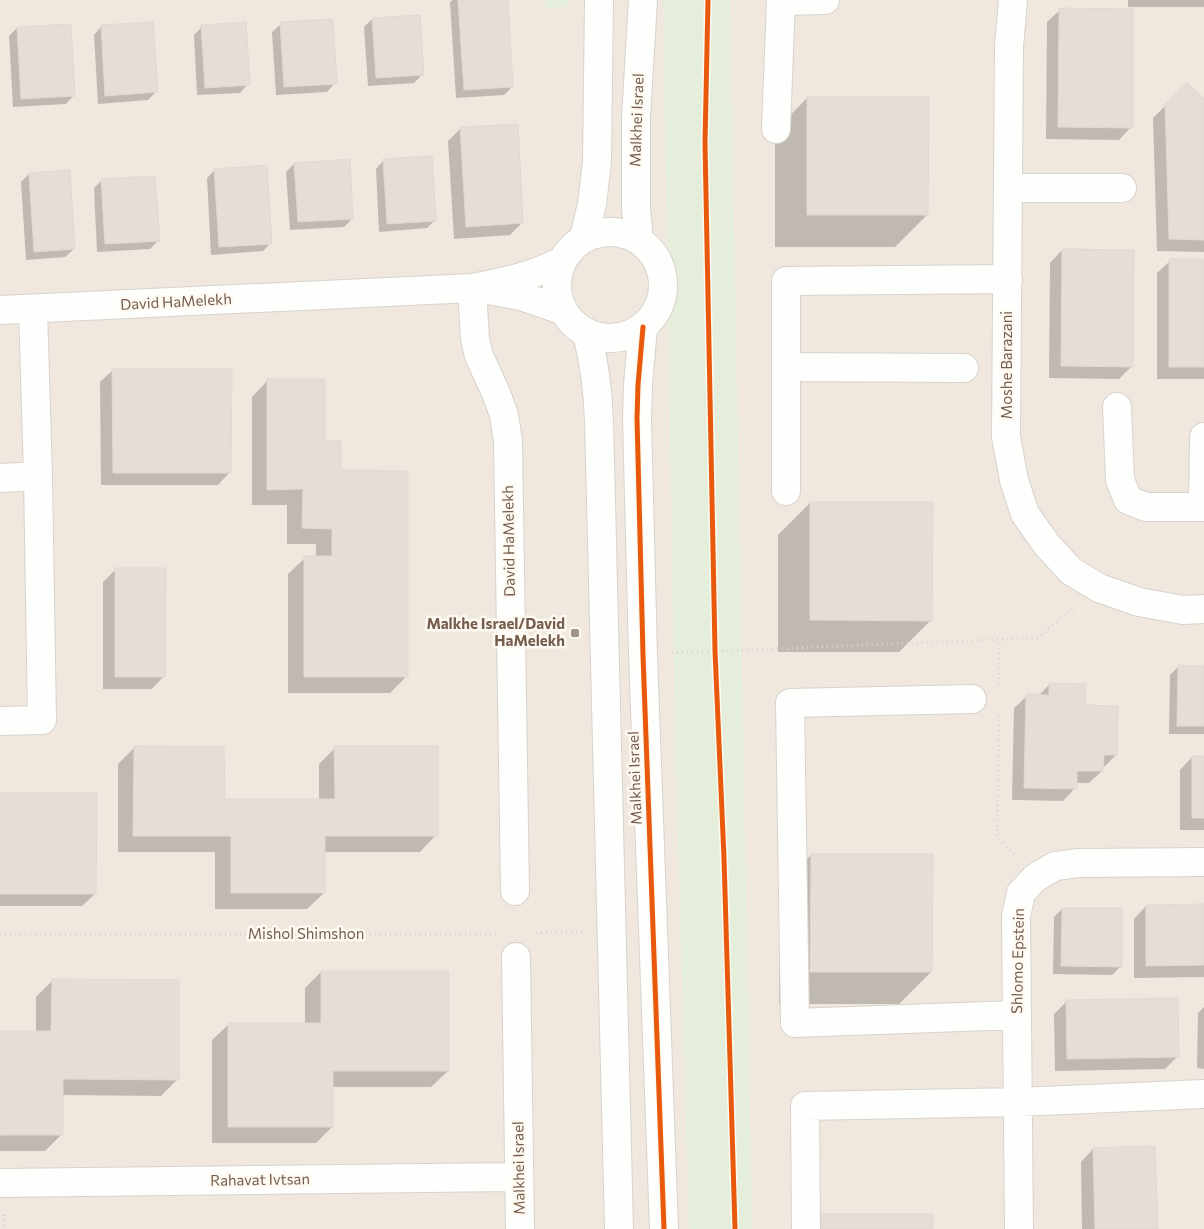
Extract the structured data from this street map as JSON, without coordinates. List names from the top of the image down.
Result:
{
  "streets": {
    "street": [
      "Malkhei Israel",
      "David HaMelekh",
      "Moshe Barazani",
      "Shlomo Epstein",
      "Rahavat Ivtsan"
    ],
    "path": ["Mishol Shimshon"]
  },
  "crossings": [
    ["Malkhei Israel", "David HaMelekh"],
    ["Malkhei Israel", "Mishol Shimshon"],
    ["Malkhei Israel", "Rahavat Ivtsan"]
  ],
  "places": {
    "transit": ["Malkhe Israel/David HaMelekh"]
  }
}
